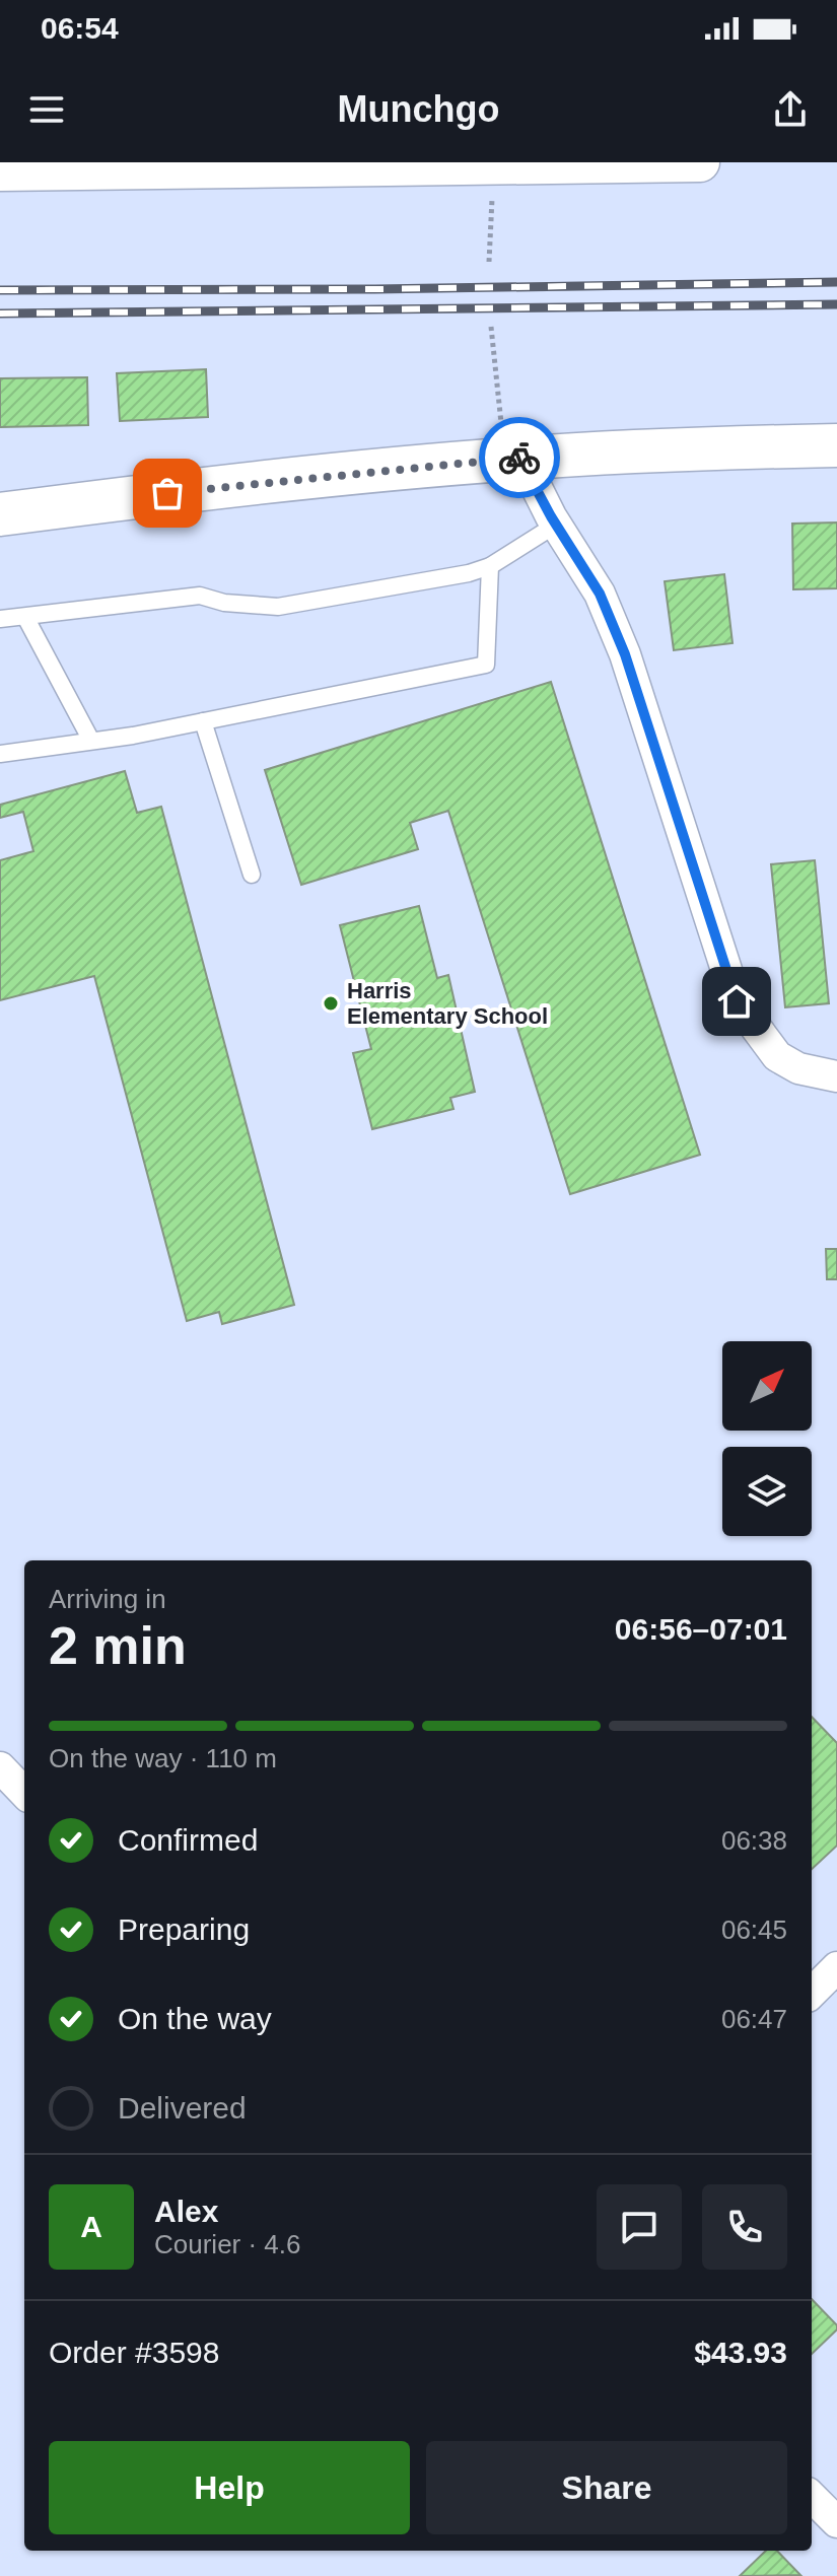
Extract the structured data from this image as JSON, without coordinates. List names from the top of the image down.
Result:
{
  "places": ["Harris Elementary School"],
  "north": "top right",
  "page": {
    "status": "06:54",
    "header": "Munchgo",
    "heading": ["2 min", "Arriving in", "06:56–07:01"],
    "panel": [
      "Alex",
      "Courier · 4.6",
      "Order #3598",
      "$43.93"
    ],
    "bar": "On the way · 110 m",
    "list": [
      ["Confirmed", "06:38"],
      ["Preparing", "06:45"],
      ["On the way", "06:47"],
      "Delivered"
    ],
    "round": "A",
    "buttons": ["Help", "Share"]
  }
}
